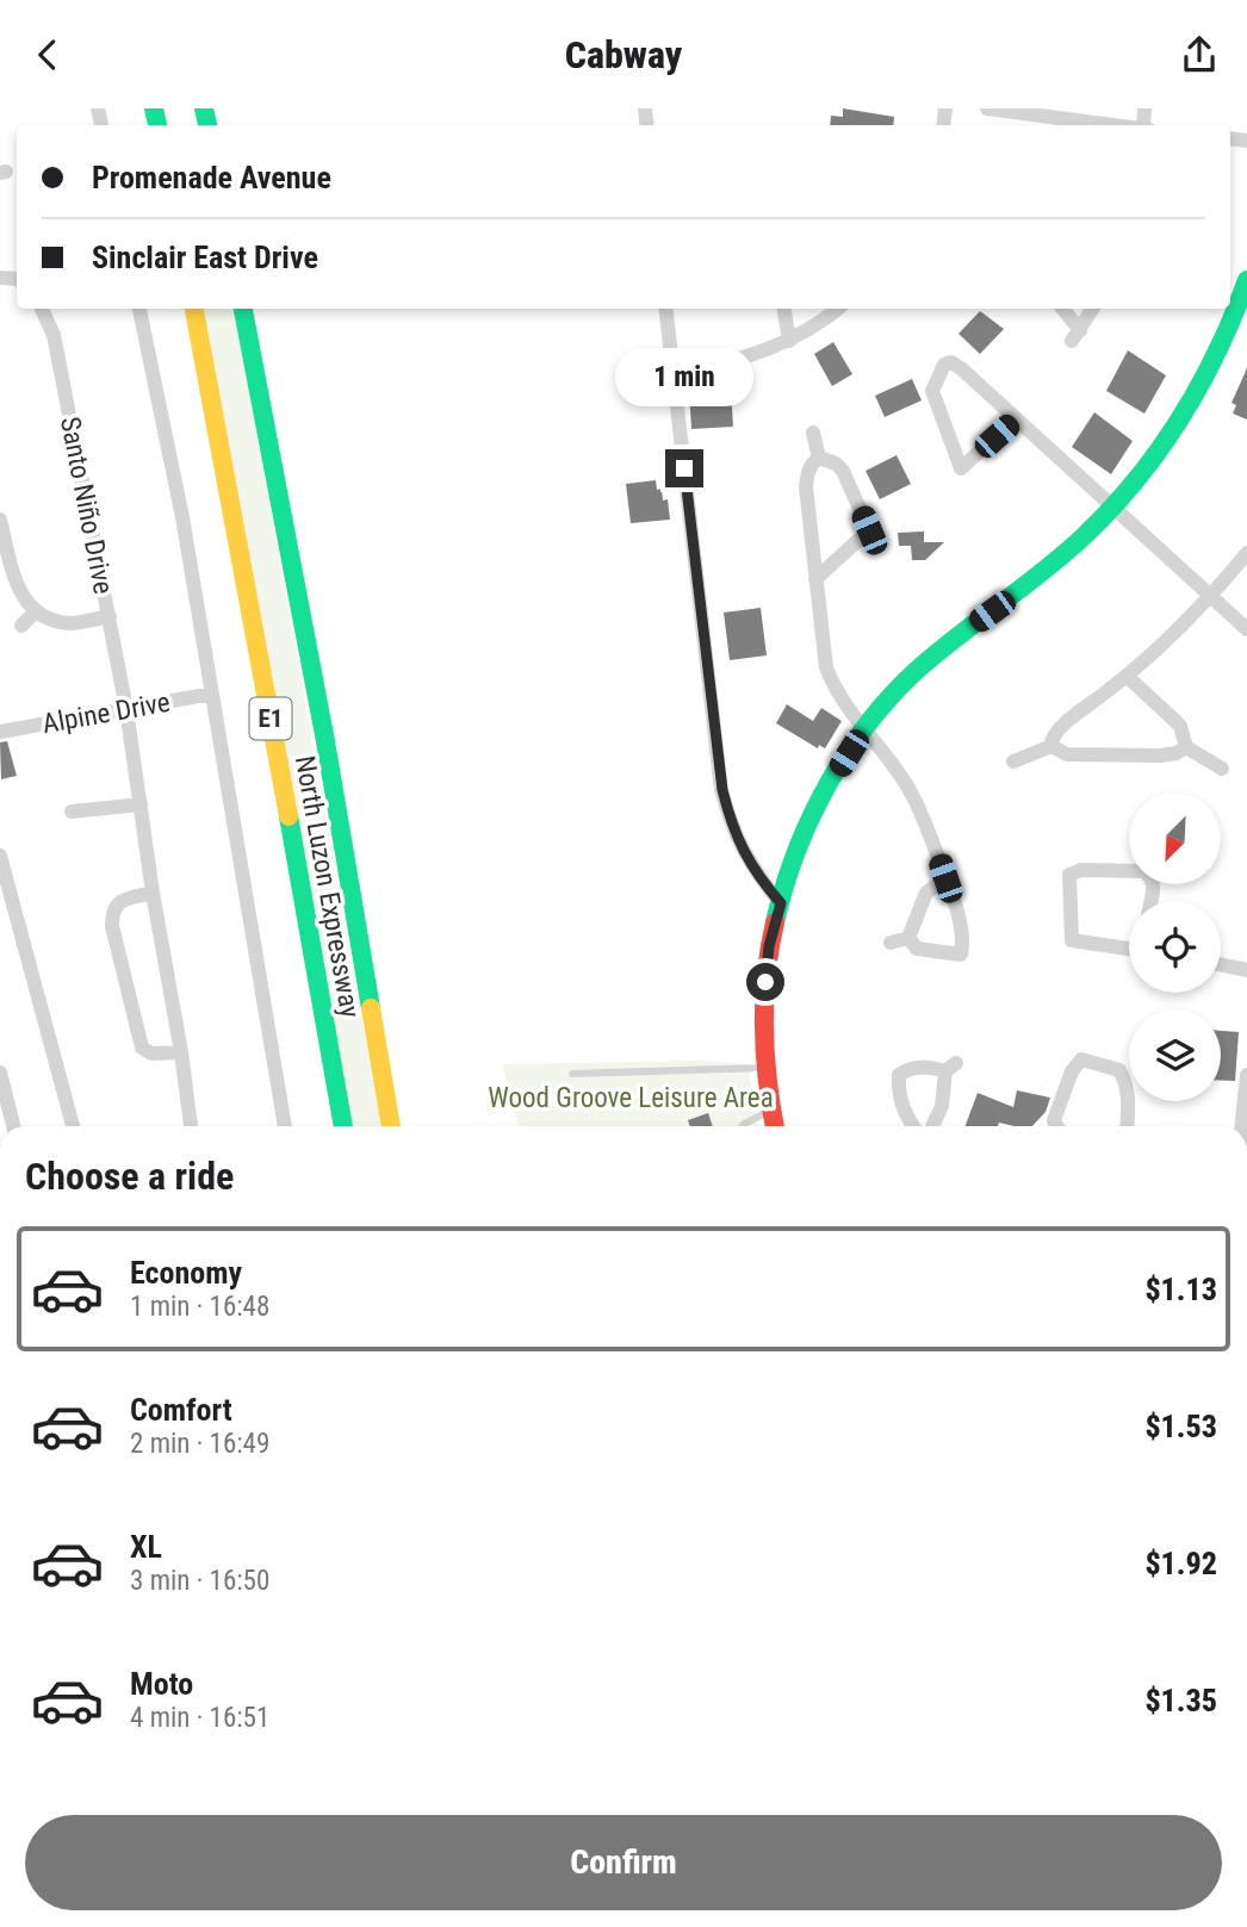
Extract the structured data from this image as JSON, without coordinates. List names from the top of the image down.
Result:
{
  "streets": {
    "main road": ["E1", "North Luzon Expressway"],
    "street": ["Santo Niño Drive", "Alpine Drive"]
  },
  "crossings": [
    ["Santo Niño Drive", "Alpine Drive"]
  ],
  "parks": ["Wood Groove Leisure Area"],
  "north": "bottom left",
  "page": {
    "header": "Cabway",
    "banner": ["Promenade Avenue", "Sinclair East Drive"],
    "bubble": "1 min",
    "heading": "Choose a ride",
    "list": [
      {
        "name": "Economy",
        "note": "1 min · 16:48",
        "value": "$1.13"
      },
      {
        "name": "Comfort",
        "note": "2 min · 16:49",
        "value": "$1.53"
      },
      {
        "name": "XL",
        "note": "3 min · 16:50",
        "value": "$1.92"
      },
      {
        "name": "Moto",
        "note": "4 min · 16:51",
        "value": "$1.35"
      }
    ],
    "buttons": "Confirm"
  }
}
